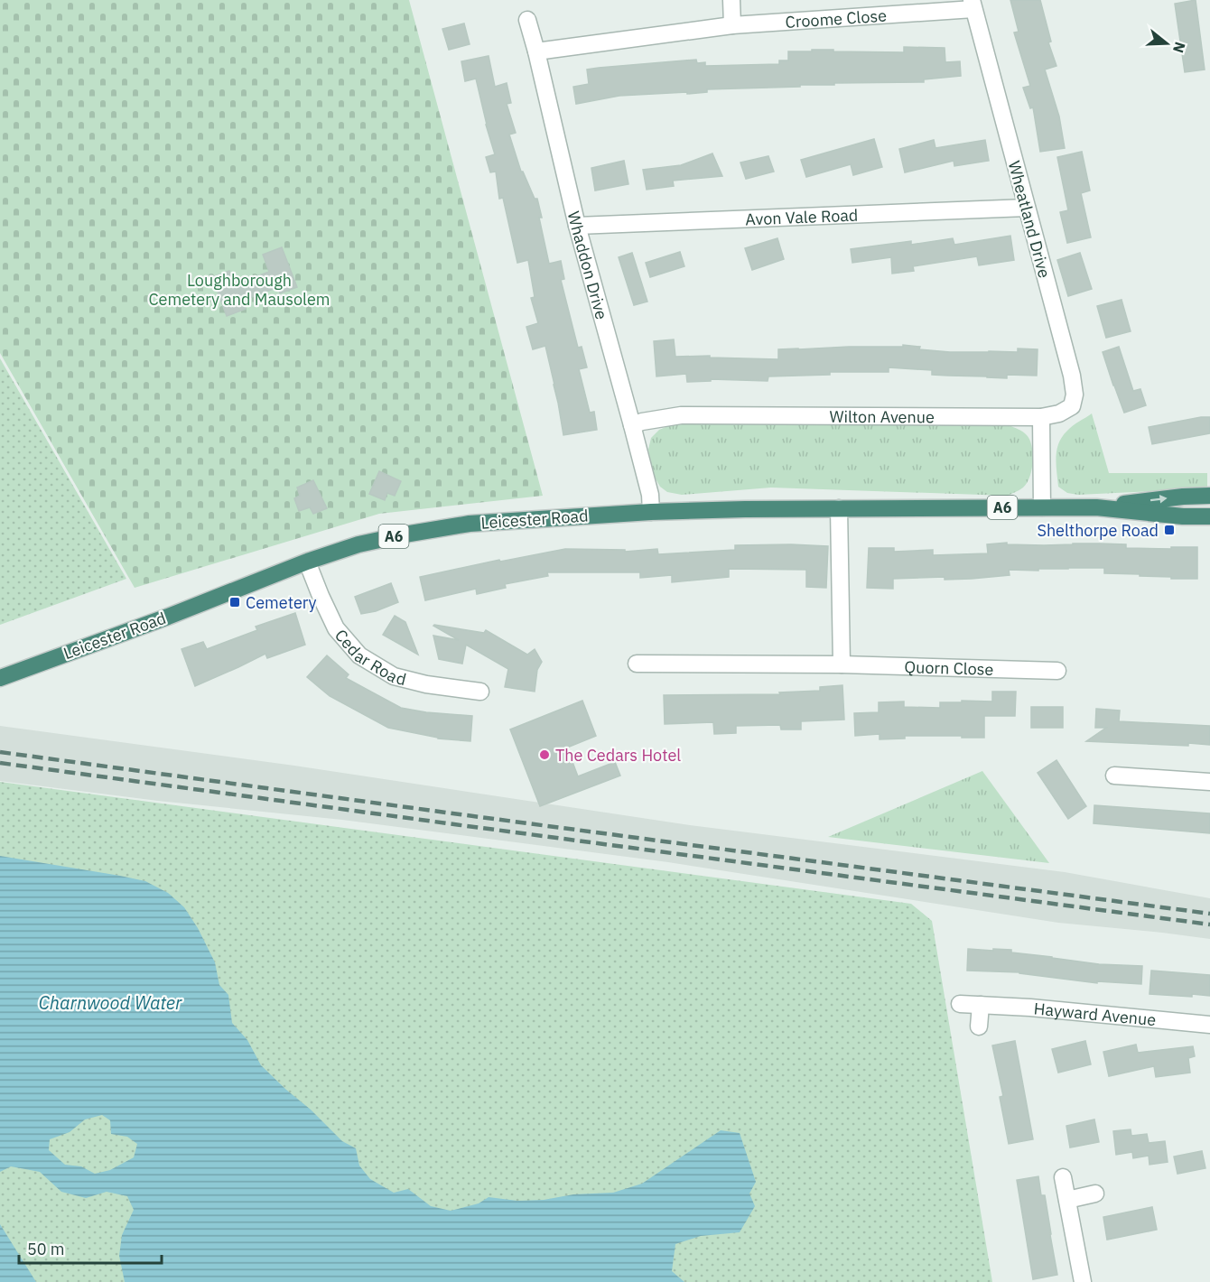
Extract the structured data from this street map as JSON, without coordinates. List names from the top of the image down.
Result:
{
  "streets": {
    "highway": ["A6", "Leicester Road"],
    "street": [
      "Croome Close",
      "Avon Vale Road",
      "Wheatland Drive",
      "Whaddon Drive",
      "Wilton Avenue",
      "Cedar Road",
      "Quorn Close",
      "Hayward Avenue"
    ]
  },
  "crossings": [
    ["Croome Close", "Wheatland Drive"],
    ["Croome Close", "Whaddon Drive"],
    ["Avon Vale Road", "Wheatland Drive"],
    ["Avon Vale Road", "Whaddon Drive"],
    ["Wheatland Drive", "Wilton Avenue"],
    ["Whaddon Drive", "Wilton Avenue"],
    ["Whaddon Drive", "Leicester Road"],
    ["Leicester Road", "Cedar Road"]
  ],
  "water": ["Charnwood Water"],
  "parks": ["Loughborough Cemetery and Mausolem"],
  "places": {
    "transit": ["Shelthorpe Road", "Cemetery"],
    "other": ["The Cedars Hotel"]
  },
  "scale_bar": "50 m",
  "north": "right"
}
